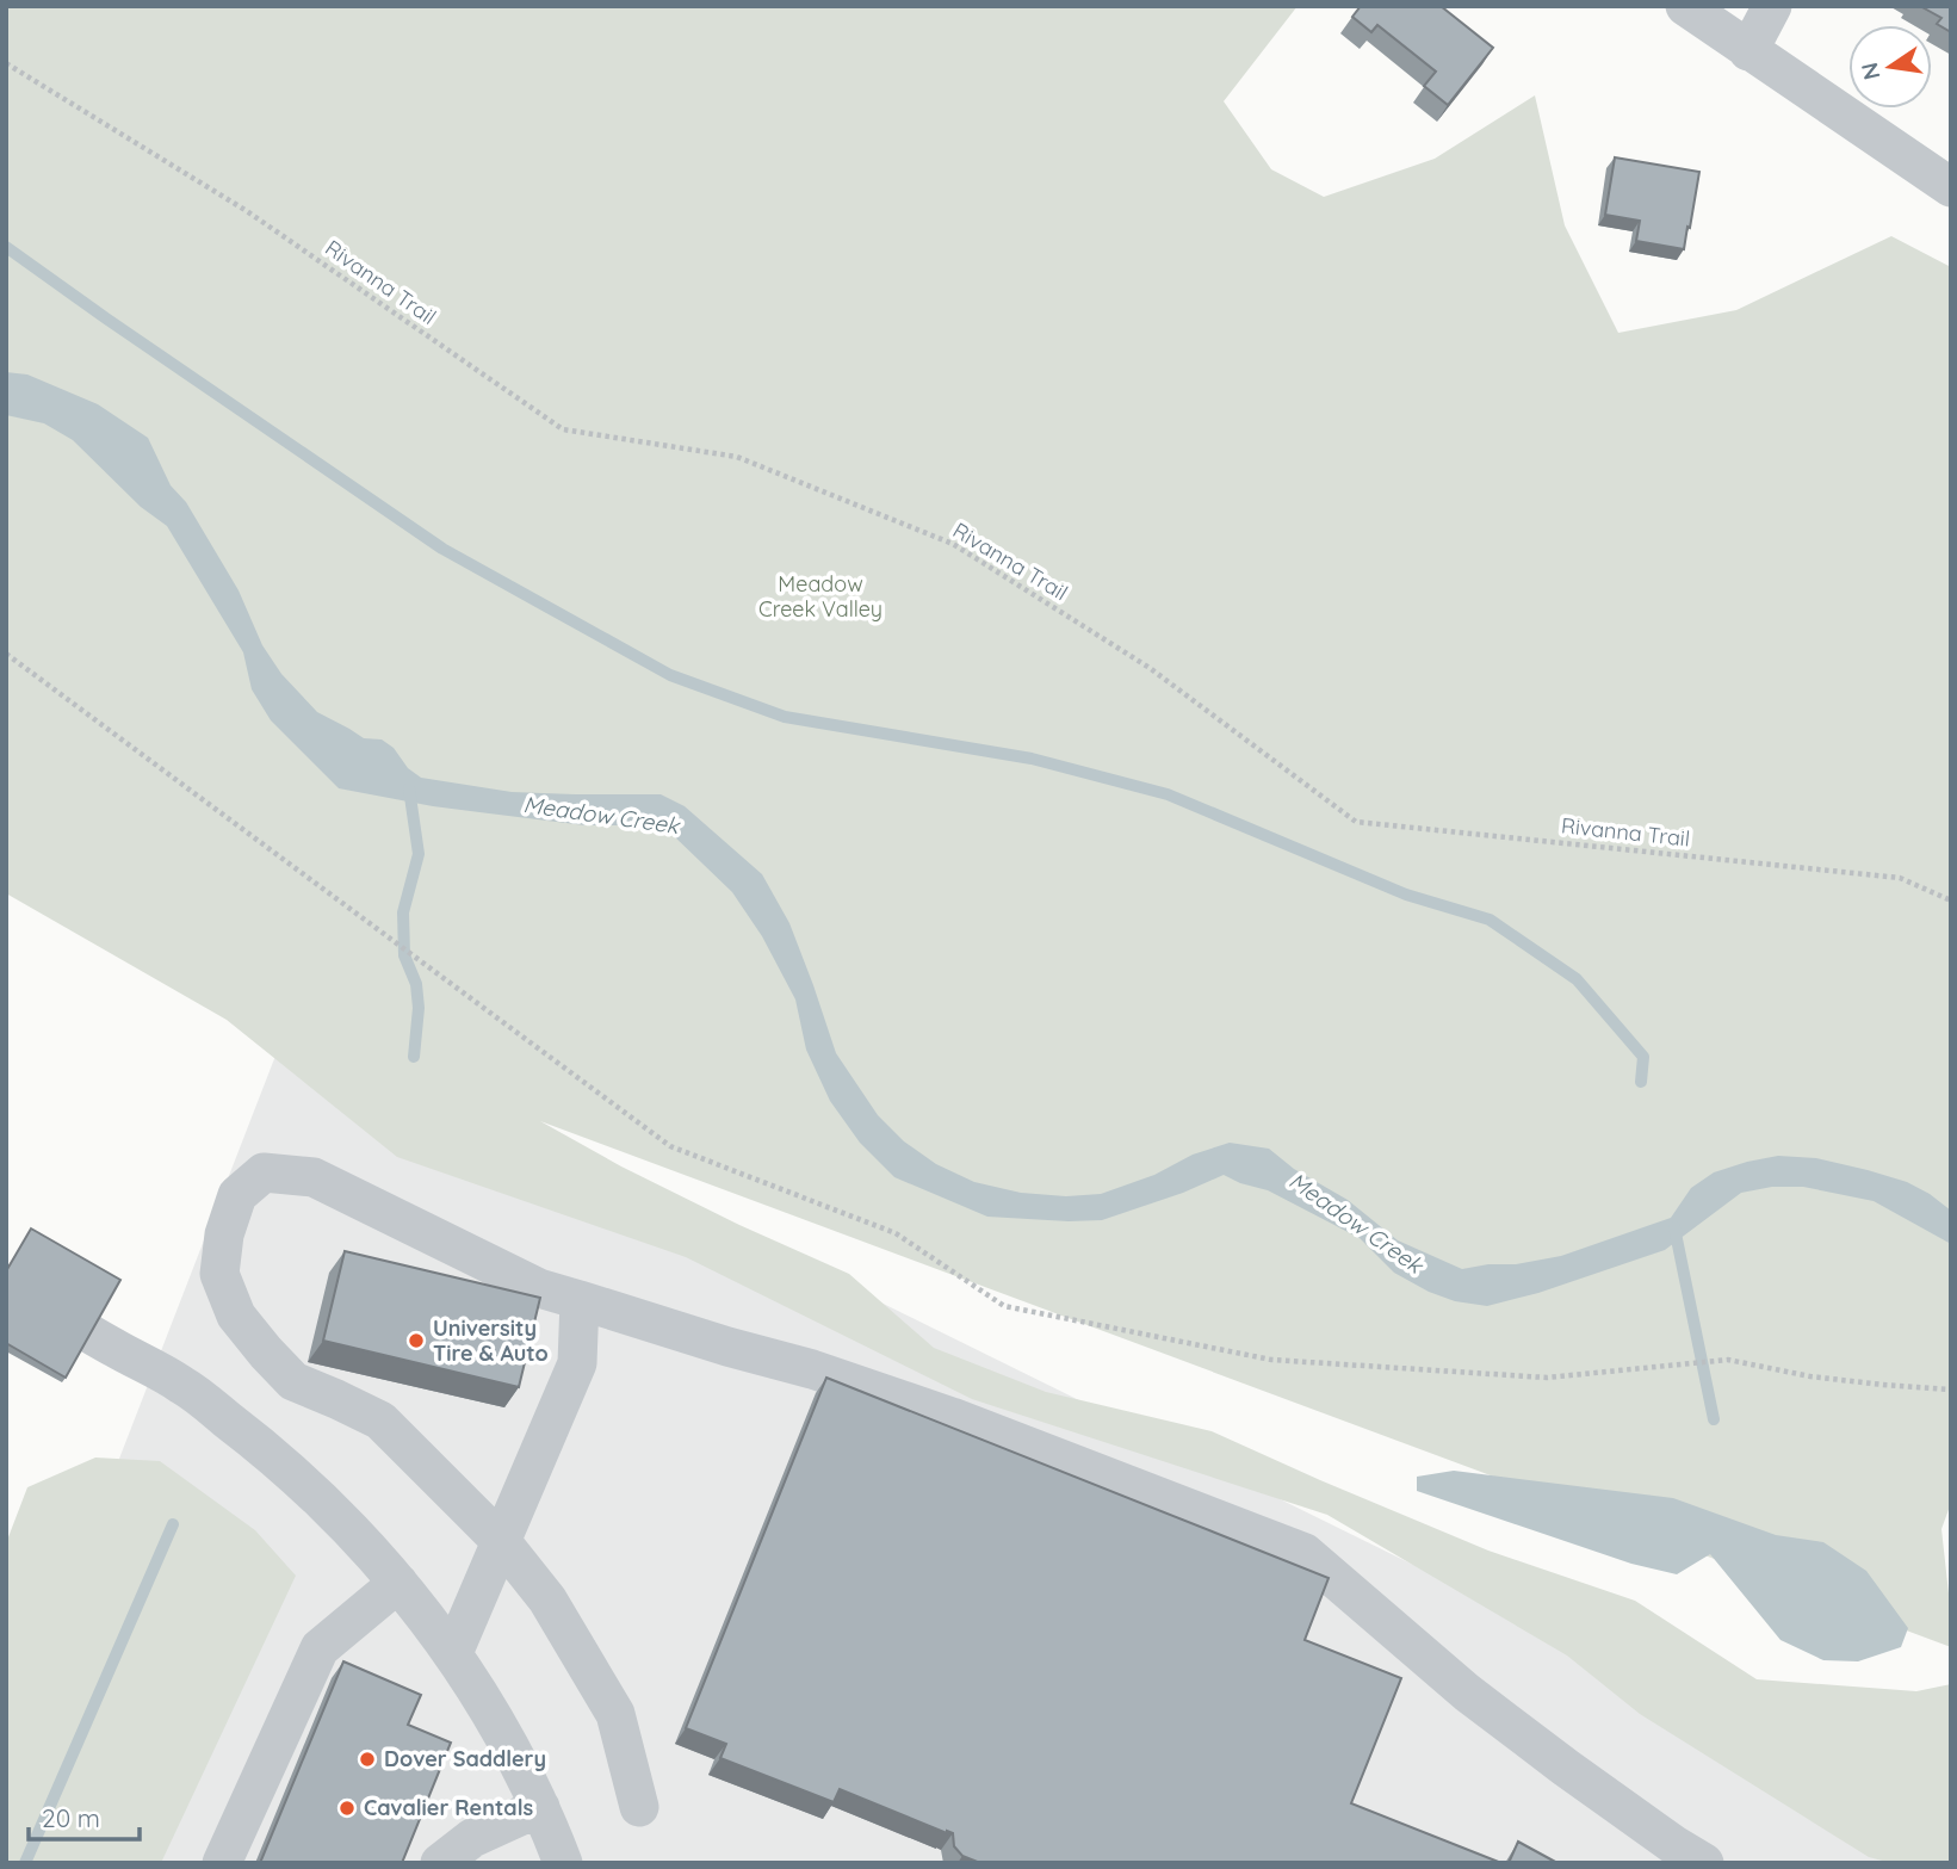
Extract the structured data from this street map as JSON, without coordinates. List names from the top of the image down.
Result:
{
  "streets": {
    "path": ["Rivanna Trail"]
  },
  "water": ["Meadow Creek"],
  "parks": ["Meadow Creek Valley"],
  "places": ["University Tire & Auto", "Dover Saddlery", "Cavalier Rentals"],
  "scale_bar": "20 m",
  "north": "left"
}
